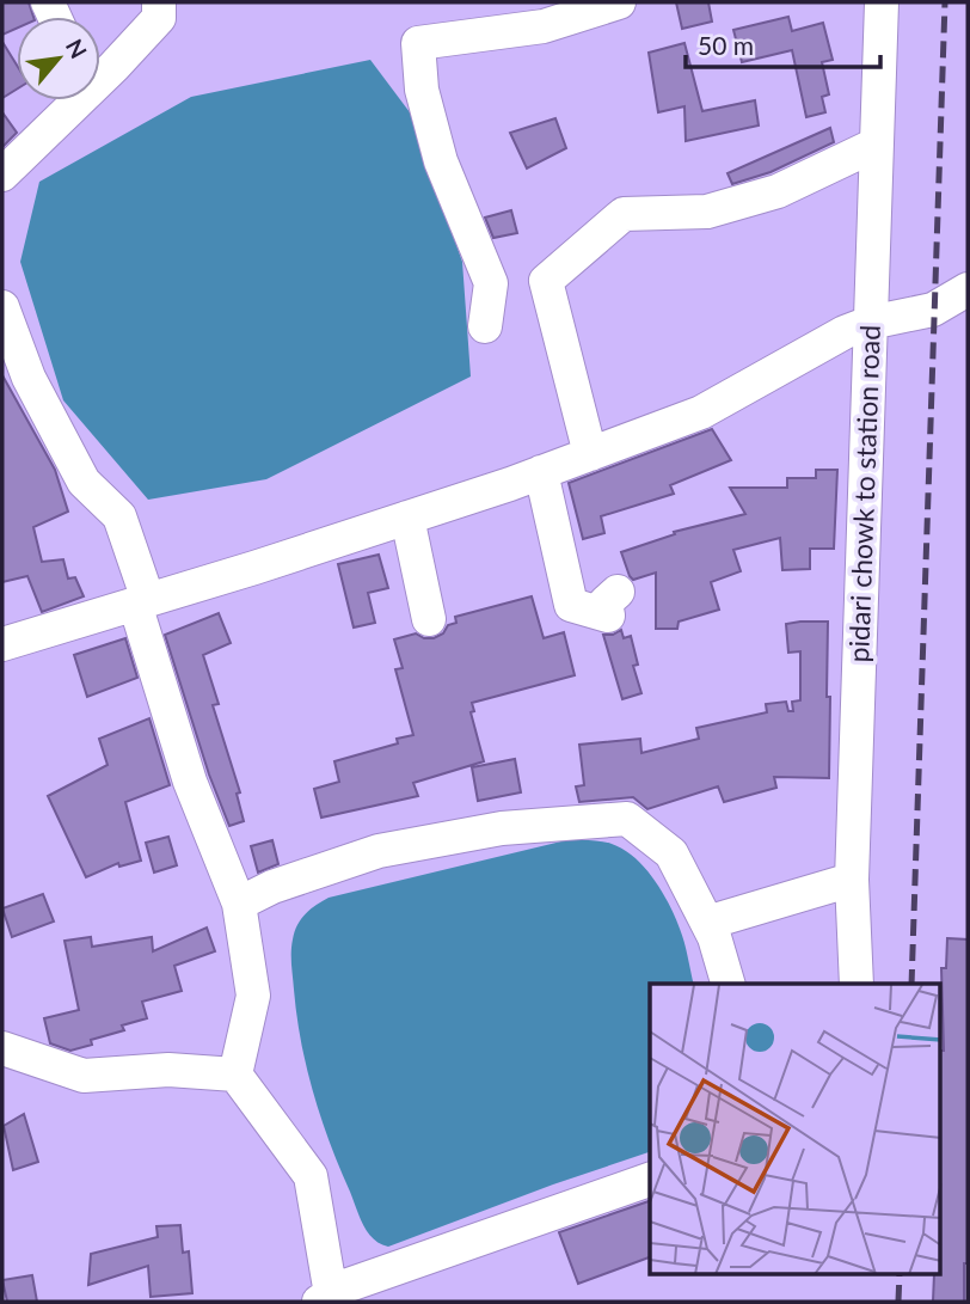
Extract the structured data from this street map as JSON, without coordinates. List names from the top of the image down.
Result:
{
  "streets": {
    "street": ["pidari chowk to station road"]
  },
  "scale_bar": "50 m",
  "north": "top right"
}
